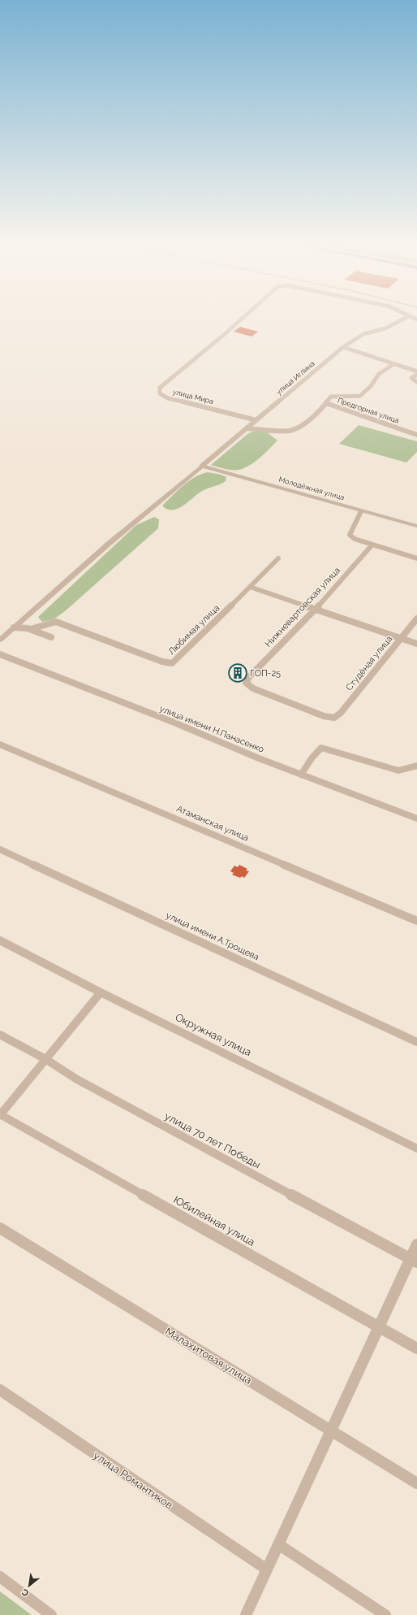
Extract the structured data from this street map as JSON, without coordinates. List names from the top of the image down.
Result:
{
  "streets": {
    "street": [
      "улица Иглина",
      "улица Мира",
      "Предгорная улица",
      "Молодёжная улица",
      "Нижневартовская улица",
      "Любимая улица",
      "Студёная улица",
      "улица имени Н.Панасенко",
      "Атаманская улица",
      "улица имени А.Трощева",
      "Окружная улица",
      "улица 70 лет Победы",
      "Юбилейная улица",
      "Малахитовая улица",
      "улица Романтиков"
    ]
  },
  "crossings": [
    ["улица Иглина", "улица Мира"],
    ["улица Иглина", "Предгорная улица"],
    ["улица Иглина", "Молодёжная улица"],
    ["Нижневартовская улица", "Студёная улица"]
  ],
  "places": {
    "building": ["ГОП-25"]
  },
  "north": "bottom left"
}
